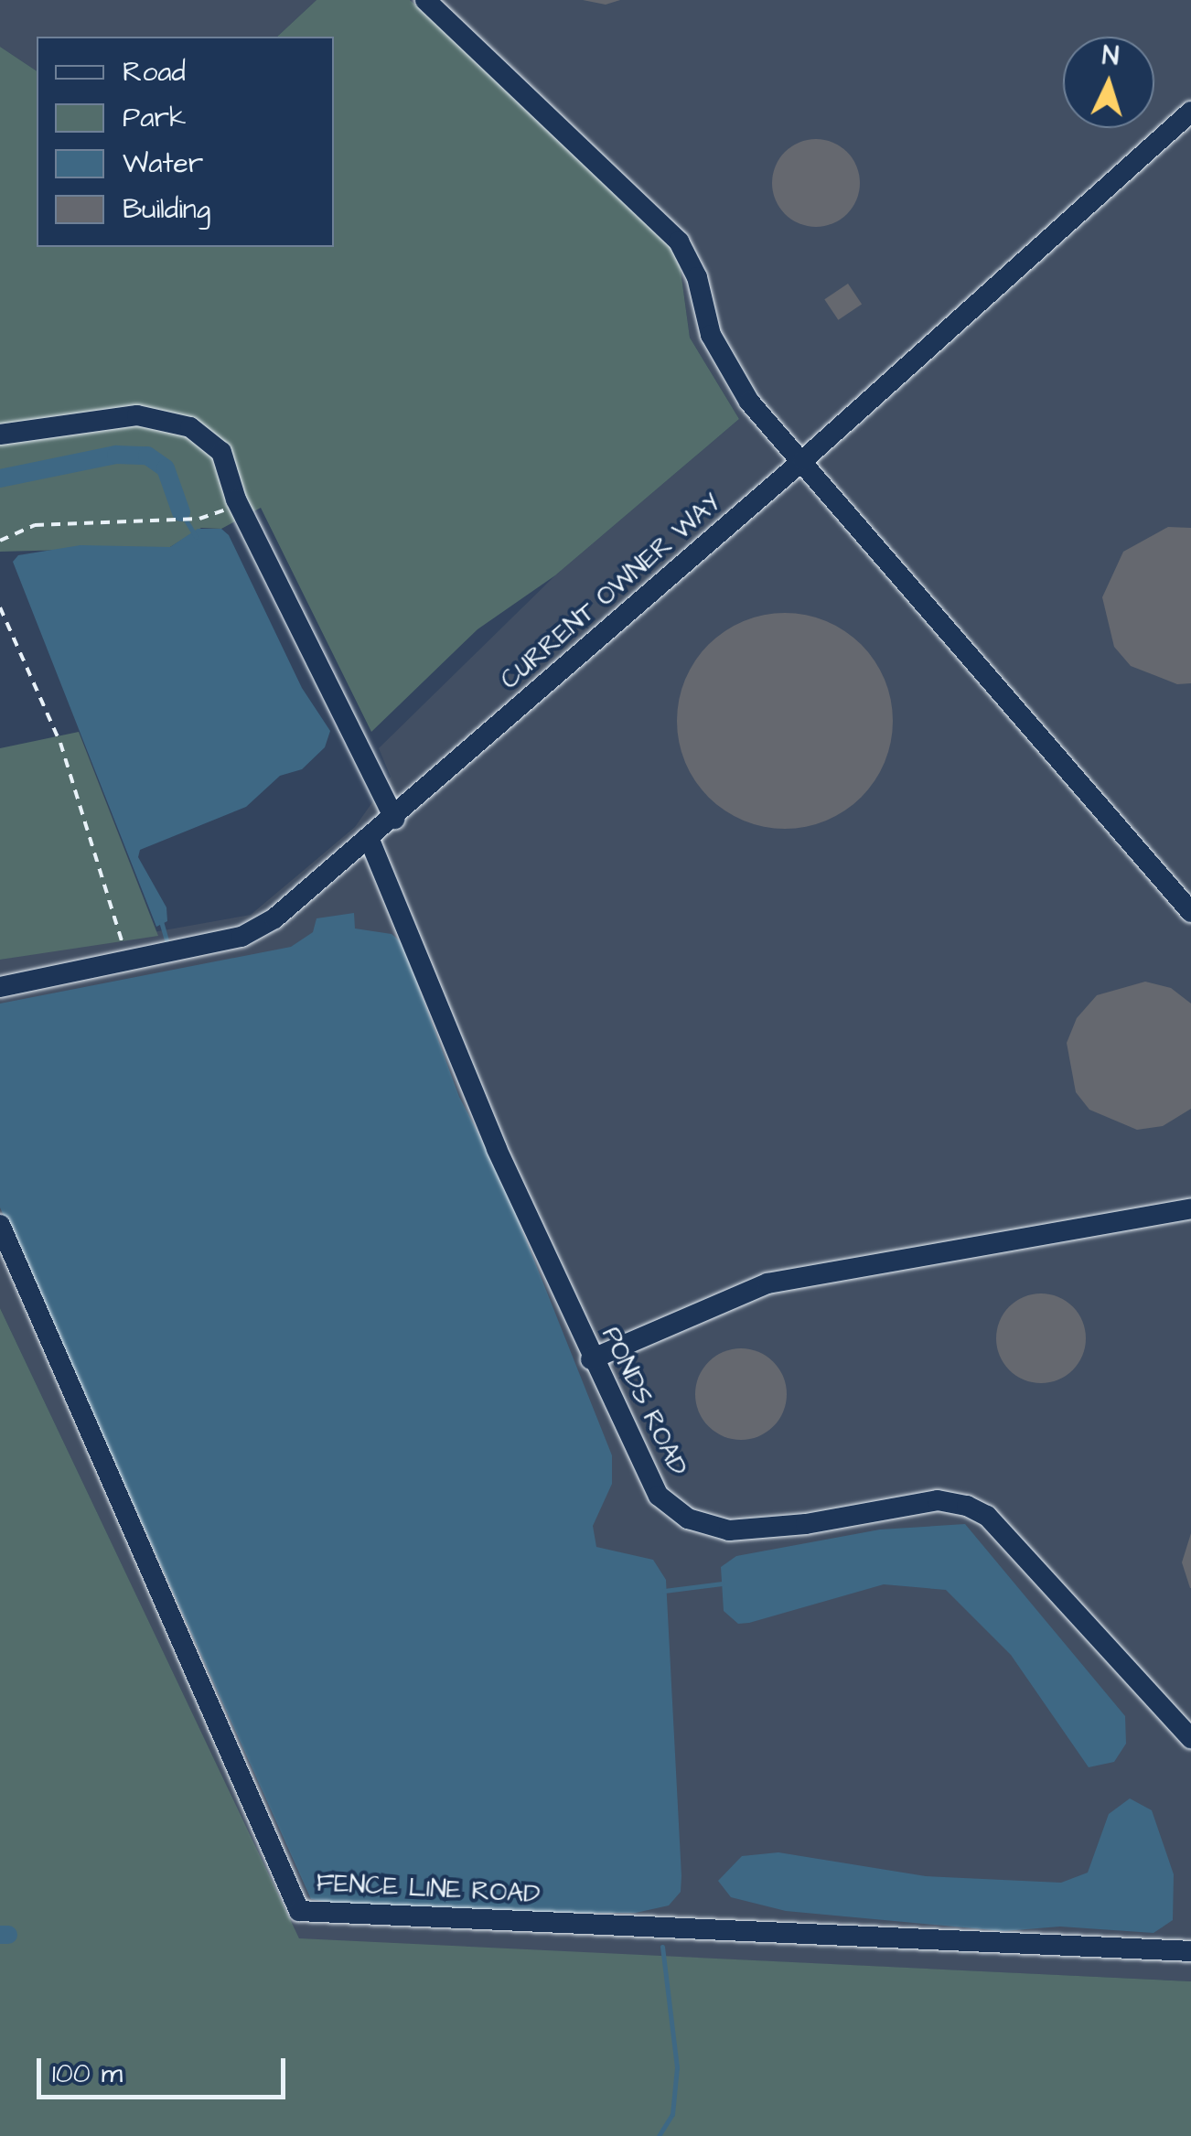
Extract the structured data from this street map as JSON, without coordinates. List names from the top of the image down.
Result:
{
  "streets": {
    "street": ["CURRENT OWNER WAY", "PONDS ROAD", "FENCE LINE ROAD"]
  },
  "crossings": [
    ["CURRENT OWNER WAY", "PONDS ROAD"]
  ],
  "legend": [
    "Road",
    "Park",
    "Water",
    "Building"
  ],
  "scale_bar": "100 m",
  "north": "top"
}
